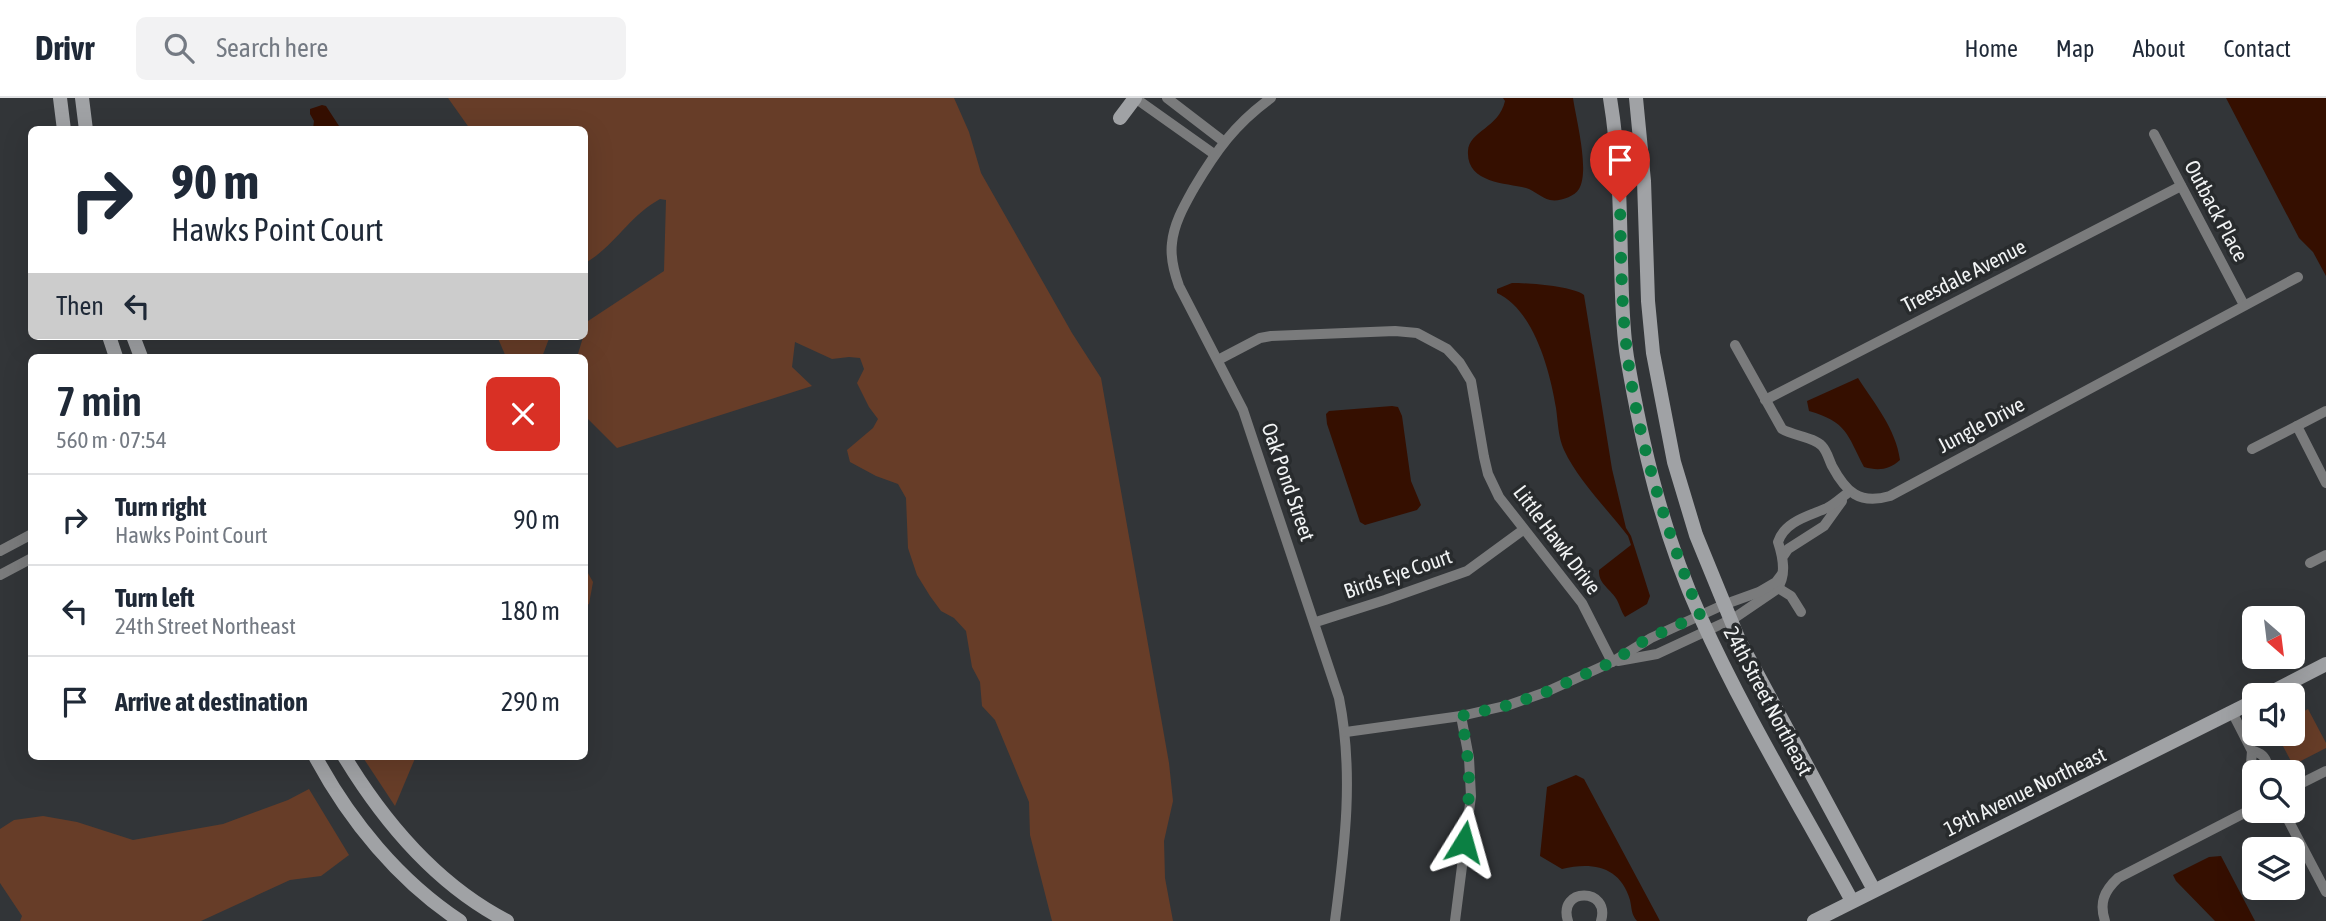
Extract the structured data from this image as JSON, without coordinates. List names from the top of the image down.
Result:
{
  "streets": {
    "street": [
      "Outback Place",
      "Treesdale Avenue",
      "Jungle Drive",
      "Oak Pond Street",
      "Little Hawk Drive",
      "Birds Eye Court",
      "24th Street Northeast",
      "19th Avenue Northeast"
    ]
  },
  "crossings": [
    ["Outback Place", "Treesdale Avenue"],
    ["Outback Place", "Jungle Drive"],
    ["Oak Pond Street", "Little Hawk Drive"],
    ["Oak Pond Street", "Birds Eye Court"],
    ["Little Hawk Drive", "Birds Eye Court"],
    ["24th Street Northeast", "19th Avenue Northeast"]
  ],
  "north": "bottom right",
  "page": {
    "header": "Drivr",
    "search": "Search here",
    "nav": [
      "Home",
      "Map",
      "About",
      "Contact"
    ],
    "turn": ["90 m", "Hawks Point Court"],
    "then": "Then",
    "heading": ["7 min", "560 m · 07:54"],
    "list": [
      {
        "name": "Turn right",
        "note": "Hawks Point Court",
        "value": "90 m"
      },
      {
        "name": "Turn left",
        "note": "24th Street Northeast",
        "value": "180 m"
      },
      {
        "name": "Arrive at destination",
        "value": "290 m"
      }
    ]
  }
}
